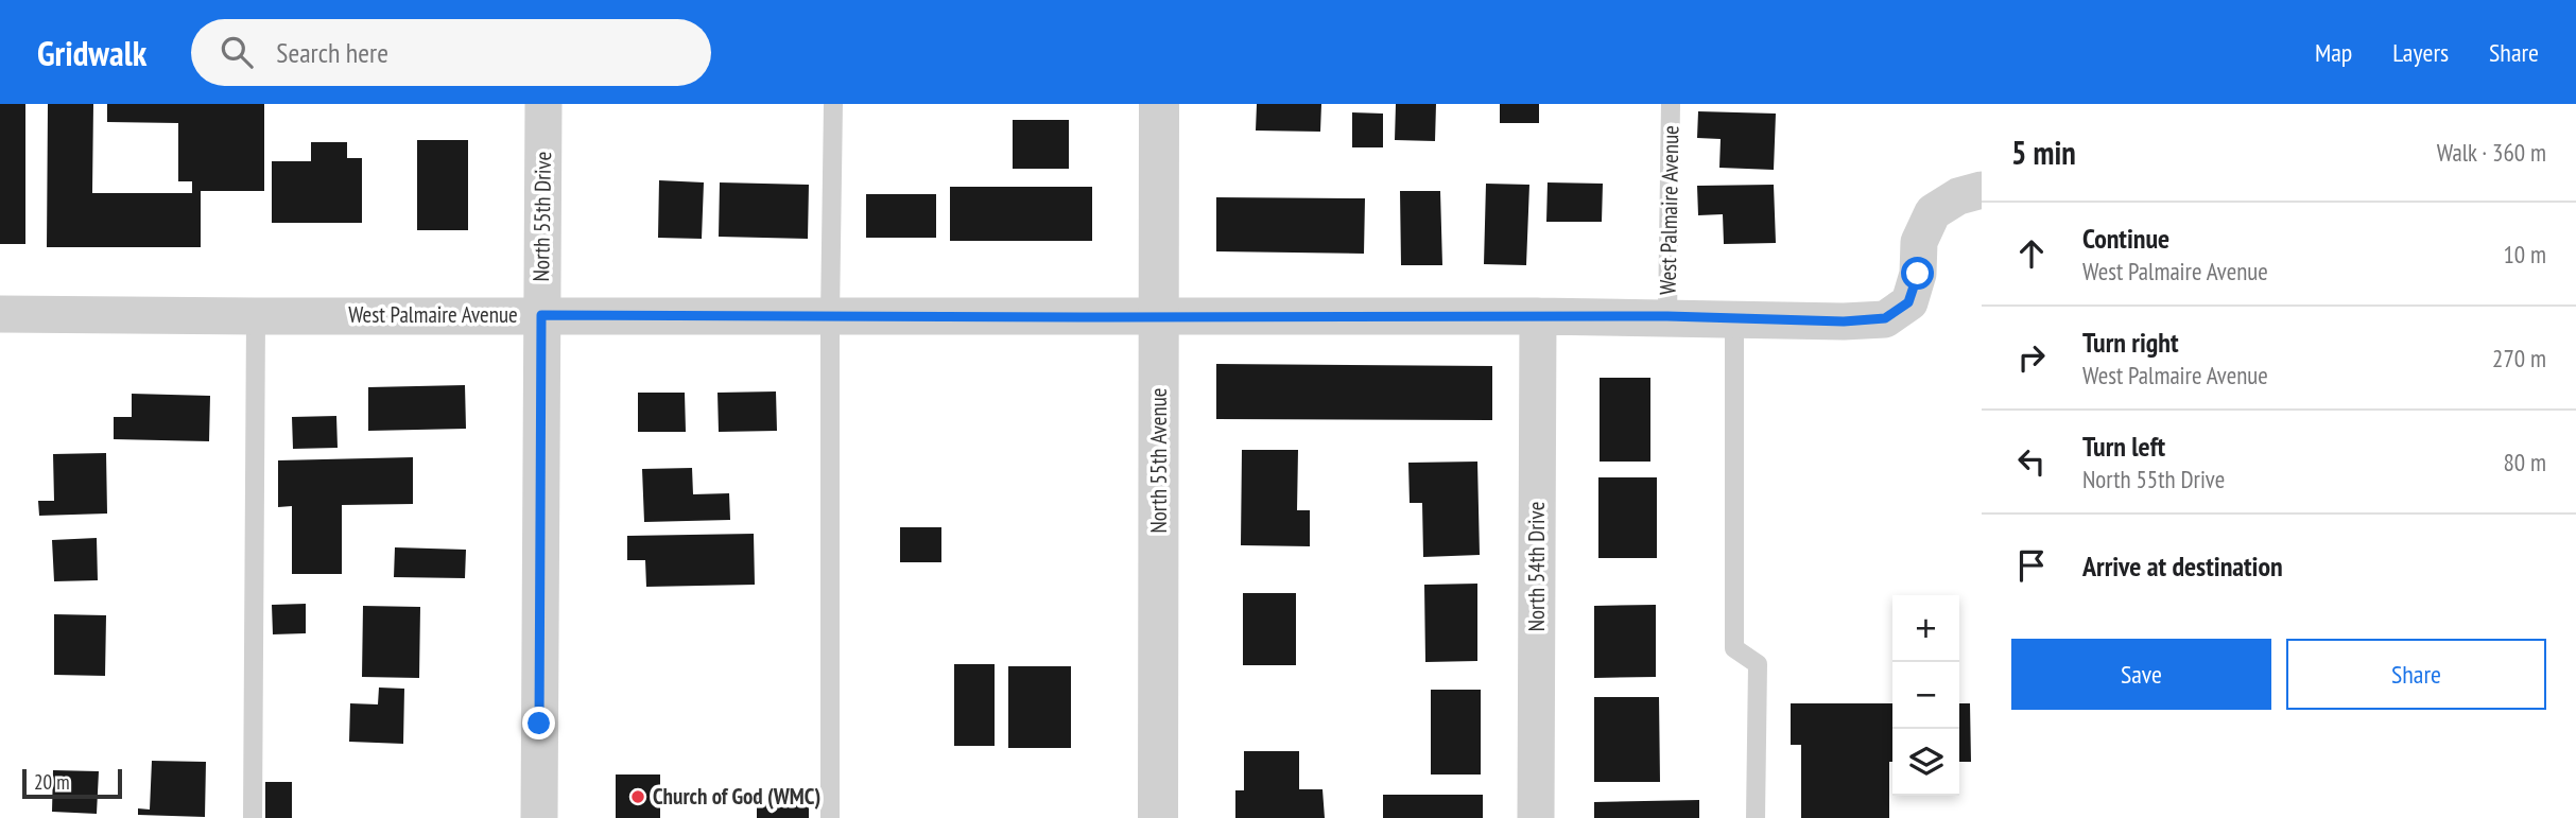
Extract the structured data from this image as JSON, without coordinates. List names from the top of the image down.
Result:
{
  "streets": {
    "street": [
      "West Palmaire Avenue",
      "North 55th Drive",
      "North 55th Avenue",
      "North 54th Drive"
    ]
  },
  "crossings": [
    ["West Palmaire Avenue", "North 55th Drive"],
    ["West Palmaire Avenue", "North 55th Avenue"],
    ["West Palmaire Avenue", "North 54th Drive"]
  ],
  "places": ["Church of God (WMC)"],
  "scale_bar": "20 m",
  "page": {
    "header": "Gridwalk",
    "search": "Search here",
    "nav": ["Map", "Layers", "Share"],
    "heading": ["5 min", "Walk · 360 m"],
    "list": [
      ["Continue", "West Palmaire Avenue", "10 m"],
      ["Turn right", "West Palmaire Avenue", "270 m"],
      ["Turn left", "North 55th Drive", "80 m"],
      "Arrive at destination"
    ],
    "map_buttons": ["+", "−"],
    "buttons": ["Save", "Share"],
    "scale": "20 m"
  }
}
